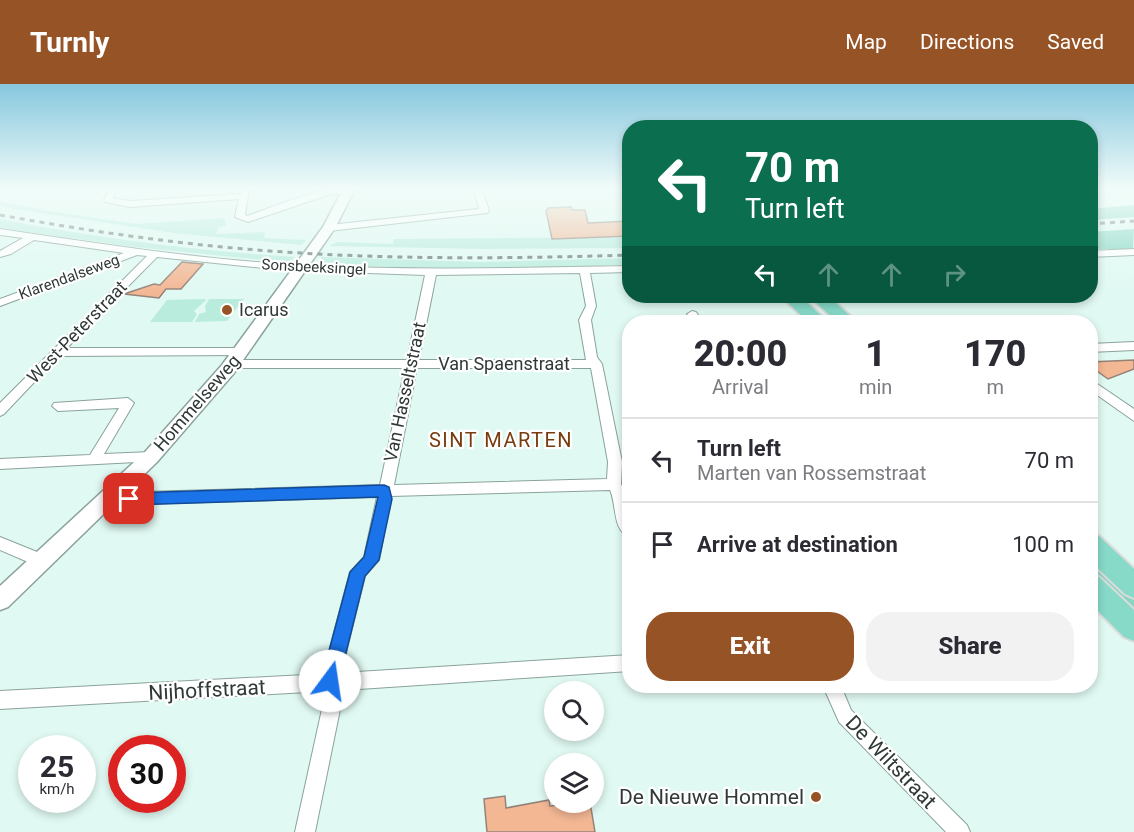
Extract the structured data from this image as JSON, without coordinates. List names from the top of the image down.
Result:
{
  "streets": {
    "street": [
      "Sonsbeeksingel",
      "Klarendalseweg",
      "West-Peterstraat",
      "Van Spaenstraat",
      "Van Hasseltstraat",
      "Hommelseweg",
      "Nijhoffstraat",
      "De Wiltstraat"
    ]
  },
  "crossings": [
    ["Sonsbeeksingel", "Klarendalseweg"],
    ["Sonsbeeksingel", "West-Peterstraat"],
    ["Sonsbeeksingel", "Van Hasseltstraat"],
    ["Sonsbeeksingel", "Hommelseweg"],
    ["West-Peterstraat", "Van Spaenstraat"],
    ["Van Spaenstraat", "Van Hasseltstraat"],
    ["Van Spaenstraat", "Hommelseweg"],
    ["Van Hasseltstraat", "Nijhoffstraat"]
  ],
  "districts": ["SINT MARTEN"],
  "places": ["Icarus", "De Nieuwe Hommel"],
  "page": {
    "header": "Turnly",
    "nav": ["Map", "Directions", "Saved"],
    "turn": ["70 m", "Turn left"],
    "eta": [
      "20:00",
      "Arrival",
      "1",
      "min",
      "170",
      "m"
    ],
    "list": [
      {
        "name": "Turn left",
        "note": "Marten van Rossemstraat",
        "value": "70 m"
      },
      {
        "name": "Arrive at destination",
        "value": "100 m"
      }
    ],
    "buttons": ["Exit", "Share"],
    "speed": "25 km/h",
    "limit": "30"
  }
}
